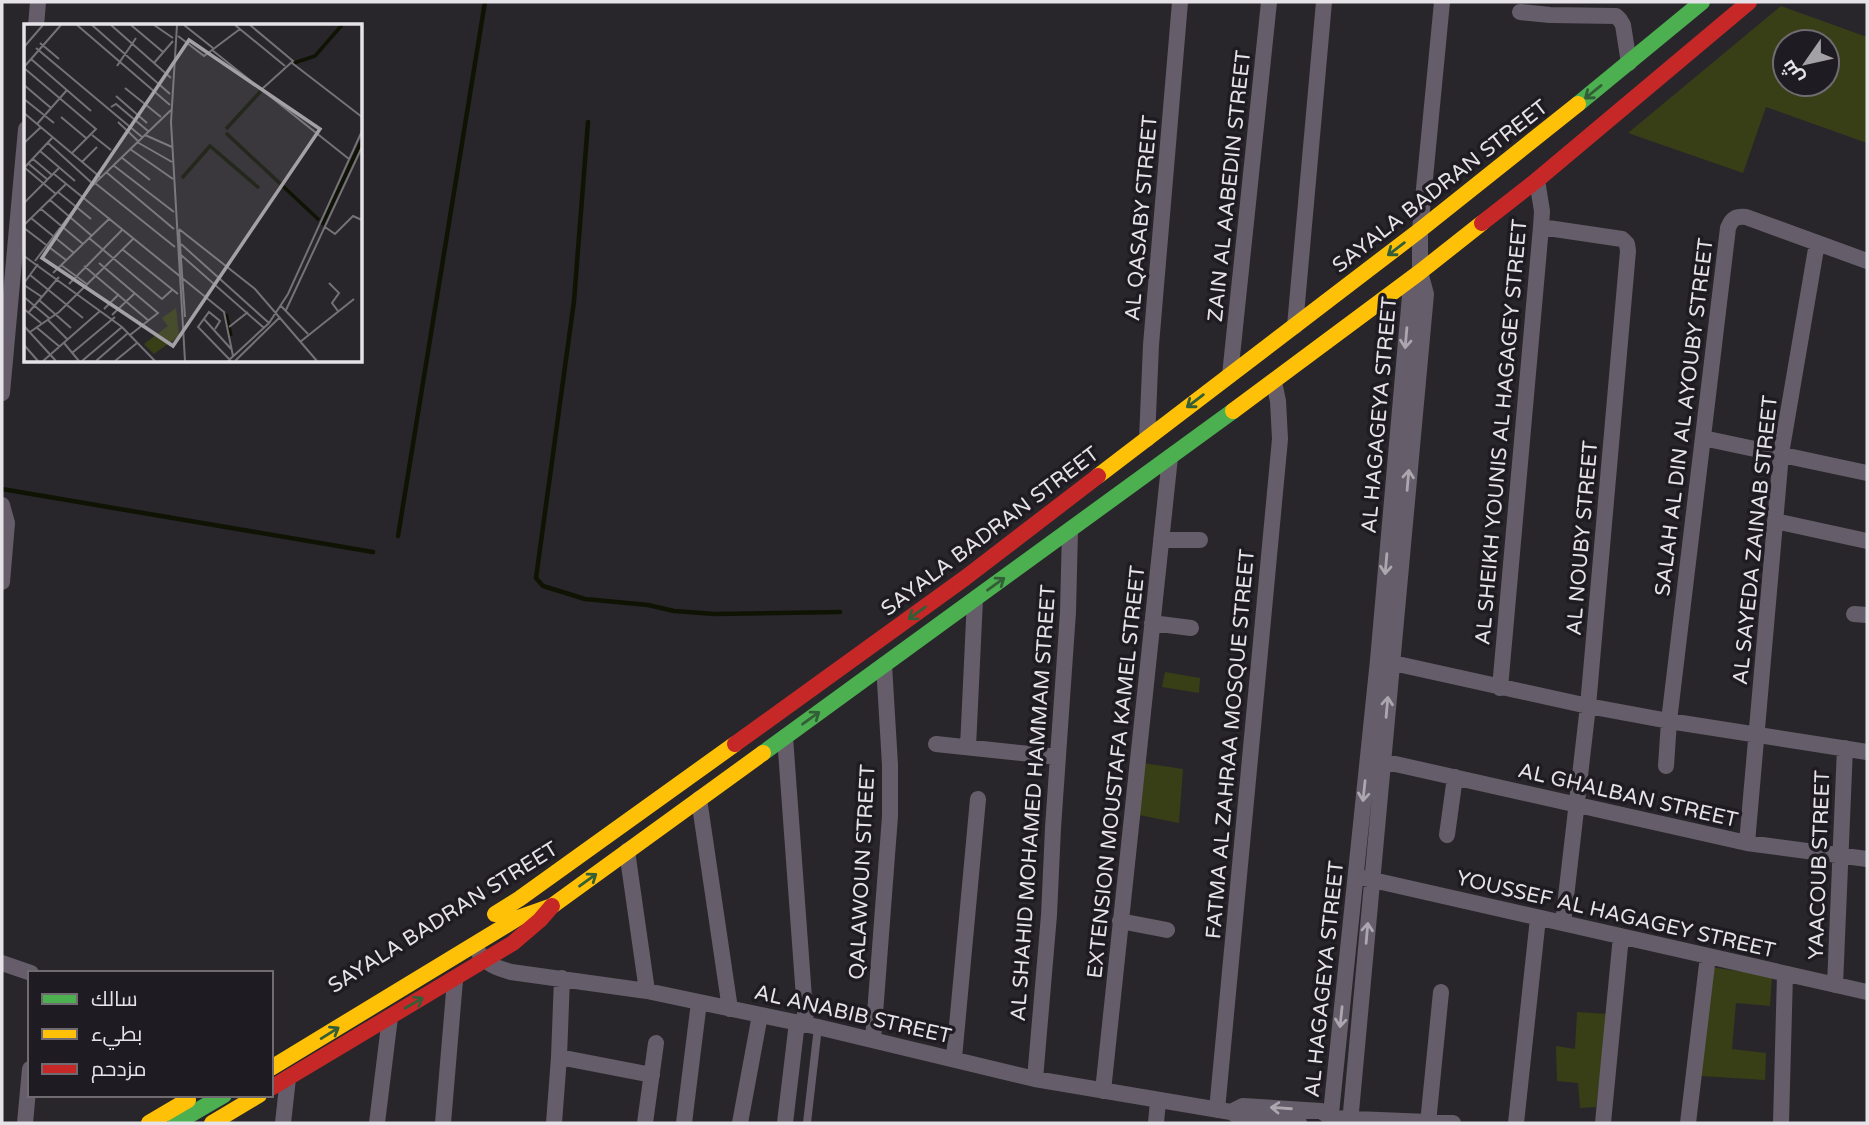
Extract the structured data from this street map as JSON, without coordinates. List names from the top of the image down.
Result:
{
  "streets": {
    "main road": ["SAYALA BADRAN STREET"],
    "street": [
      "ZAIN AL AABEDIN STREET",
      "AL QASABY STREET",
      "AL HAGAGEYA STREET",
      "SALAH AL DIN AL AYOUBY STREET",
      "AL SHEIKH YOUNIS AL HAGAGEY STREET",
      "AL NOUBY STREET",
      "AL SAYEDA ZAINAB STREET",
      "FATMA AL ZAHRAA MOSQUE STREET",
      "EXTENSION MOUSTAFA KAMEL STREET",
      "AL GHALBAN STREET",
      "AL SHAHID MOHAMED HAMMAM STREET",
      "YAACOUB STREET",
      "QALAWOUN STREET",
      "YOUSSEF AL HAGAGEY STREET",
      "AL ANABIB STREET"
    ]
  },
  "crossings": [
    ["ZAIN AL AABEDIN STREET", "SAYALA BADRAN STREET"],
    ["SAYALA BADRAN STREET", "AL QASABY STREET"],
    ["SAYALA BADRAN STREET", "AL HAGAGEYA STREET"],
    ["SAYALA BADRAN STREET", "AL SHEIKH YOUNIS AL HAGAGEY STREET"],
    ["SAYALA BADRAN STREET", "FATMA AL ZAHRAA MOSQUE STREET"],
    ["SAYALA BADRAN STREET", "EXTENSION MOUSTAFA KAMEL STREET"],
    ["SAYALA BADRAN STREET", "AL SHAHID MOHAMED HAMMAM STREET"],
    ["SAYALA BADRAN STREET", "QALAWOUN STREET"],
    ["SAYALA BADRAN STREET", "AL ANABIB STREET"],
    ["AL HAGAGEYA STREET", "AL GHALBAN STREET"],
    ["AL HAGAGEYA STREET", "YOUSSEF AL HAGAGEY STREET"],
    ["SALAH AL DIN AL AYOUBY STREET", "AL SAYEDA ZAINAB STREET"],
    ["AL SHEIKH YOUNIS AL HAGAGEY STREET", "AL NOUBY STREET"],
    ["AL NOUBY STREET", "AL GHALBAN STREET"],
    ["AL NOUBY STREET", "YOUSSEF AL HAGAGEY STREET"],
    ["AL SAYEDA ZAINAB STREET", "AL GHALBAN STREET"],
    ["FATMA AL ZAHRAA MOSQUE STREET", "AL ANABIB STREET"],
    ["EXTENSION MOUSTAFA KAMEL STREET", "AL ANABIB STREET"],
    ["AL GHALBAN STREET", "YAACOUB STREET"],
    ["AL SHAHID MOHAMED HAMMAM STREET", "AL ANABIB STREET"],
    ["YAACOUB STREET", "YOUSSEF AL HAGAGEY STREET"],
    ["QALAWOUN STREET", "AL ANABIB STREET"]
  ],
  "legend": ["سالك", "بطيء", "مزدحم"],
  "north": "bottom left"
}
